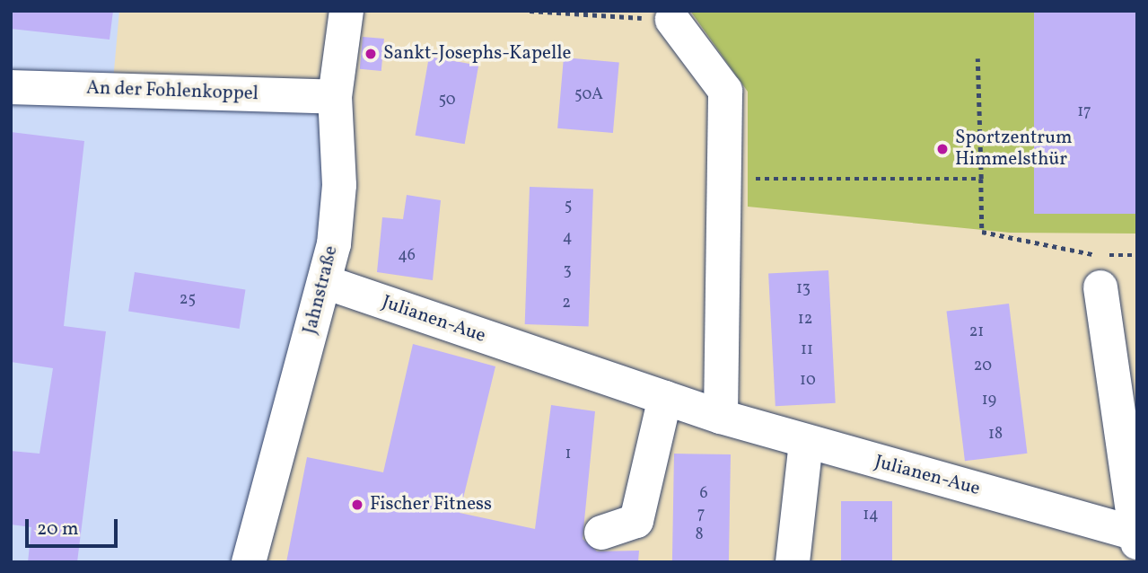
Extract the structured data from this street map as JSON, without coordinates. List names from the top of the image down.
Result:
{
  "streets": {
    "street": ["An der Fohlenkoppel", "Jahnstraße", "Julianen-Aue"]
  },
  "crossings": [
    ["An der Fohlenkoppel", "Jahnstraße"],
    ["Jahnstraße", "Julianen-Aue"]
  ],
  "places": ["Sankt-Josephs-Kapelle", "Sportzentrum Himmelsthür", "Fischer Fitness"],
  "house_numbers": [
    "50A",
    "50",
    "17",
    "5",
    "4",
    "46",
    "3",
    "13",
    "25",
    "2",
    "12",
    "21",
    "11",
    "20",
    "10",
    "19",
    "18",
    "1",
    "6",
    "7",
    "14",
    "8"
  ],
  "scale_bar": "20 m"
}
